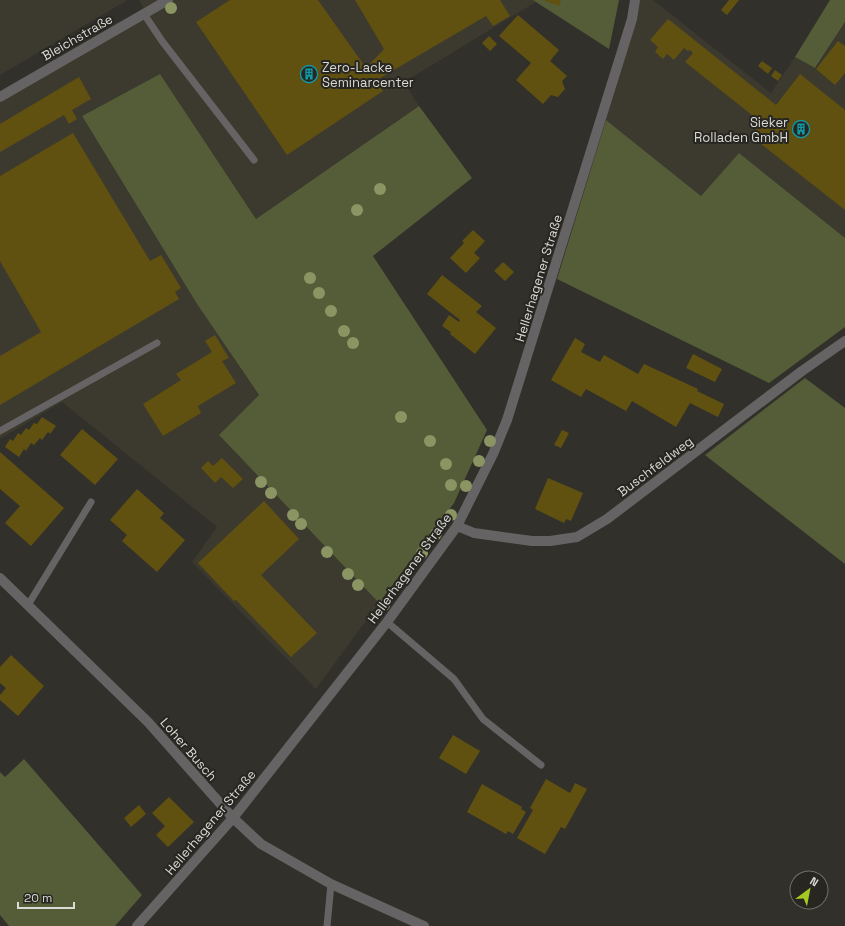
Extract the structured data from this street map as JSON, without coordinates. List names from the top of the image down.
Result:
{
  "streets": {
    "street": [
      "Bleichstraße",
      "Hellerhagener Straße",
      "Buschfeldweg",
      "Loher Busch"
    ]
  },
  "crossings": [
    ["Hellerhagener Straße", "Buschfeldweg"],
    ["Hellerhagener Straße", "Loher Busch"]
  ],
  "places": {
    "building": ["Zero-Lacke Seminarcenter", "Sieker Rolladen GmbH"]
  },
  "scale_bar": "20 m",
  "north": "top right"
}
